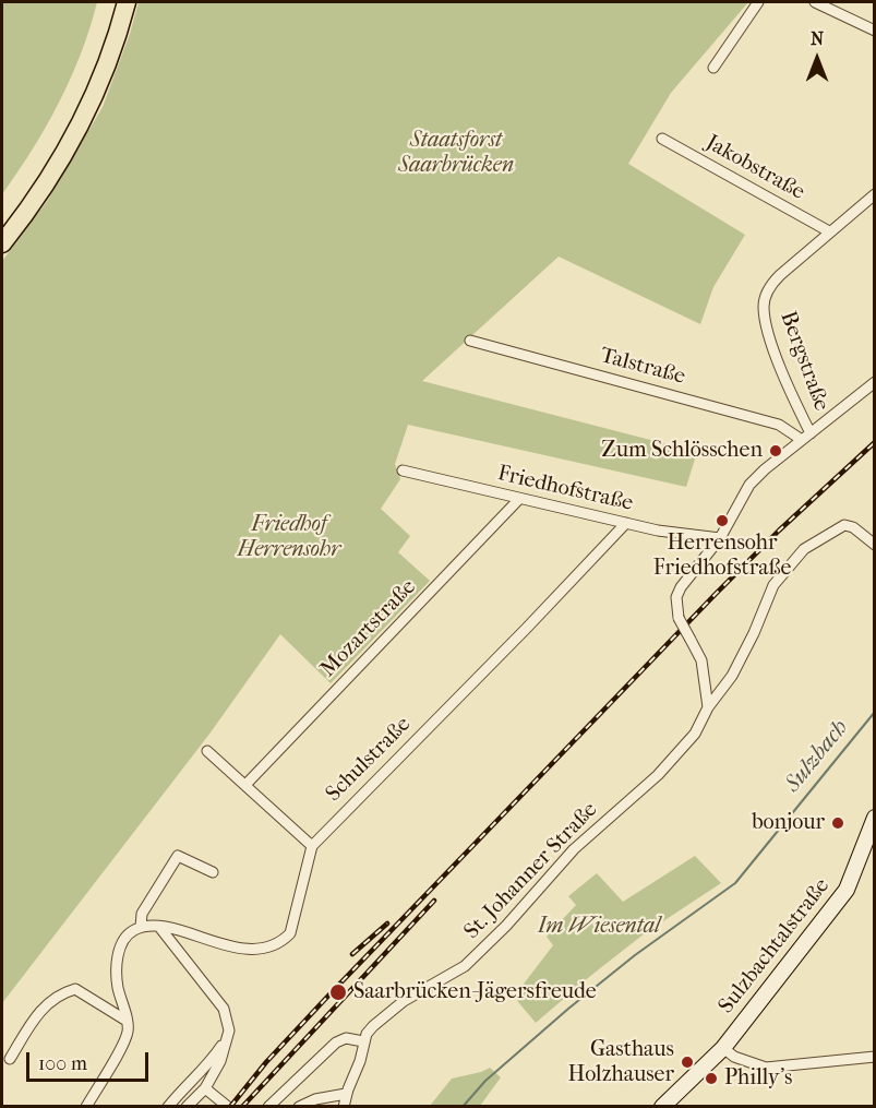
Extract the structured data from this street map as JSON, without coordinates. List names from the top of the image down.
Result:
{
  "streets": {
    "main road": ["Sulzbachtalstraße"],
    "street": [
      "Jakobstraße",
      "Bergstraße",
      "Talstraße",
      "Friedhofstraße",
      "Mozartstraße",
      "Schulstraße",
      "St. Johanner Straße"
    ]
  },
  "crossings": [
    ["Jakobstraße", "Bergstraße"],
    ["Bergstraße", "Talstraße"],
    ["Friedhofstraße", "Mozartstraße"],
    ["Friedhofstraße", "Schulstraße"]
  ],
  "water": ["Sulzbach"],
  "parks": ["Staatsforst Saarbrücken", "Friedhof Herrensohr", "Im Wiesental"],
  "places": [
    "Zum Schlösschen",
    "Herrensohr Friedhofstraße",
    "bonjour",
    "Saarbrücken-Jägersfreude",
    "Gasthaus Holzhauser",
    "Philly's"
  ],
  "scale_bar": "100 m",
  "north": "top"
}
